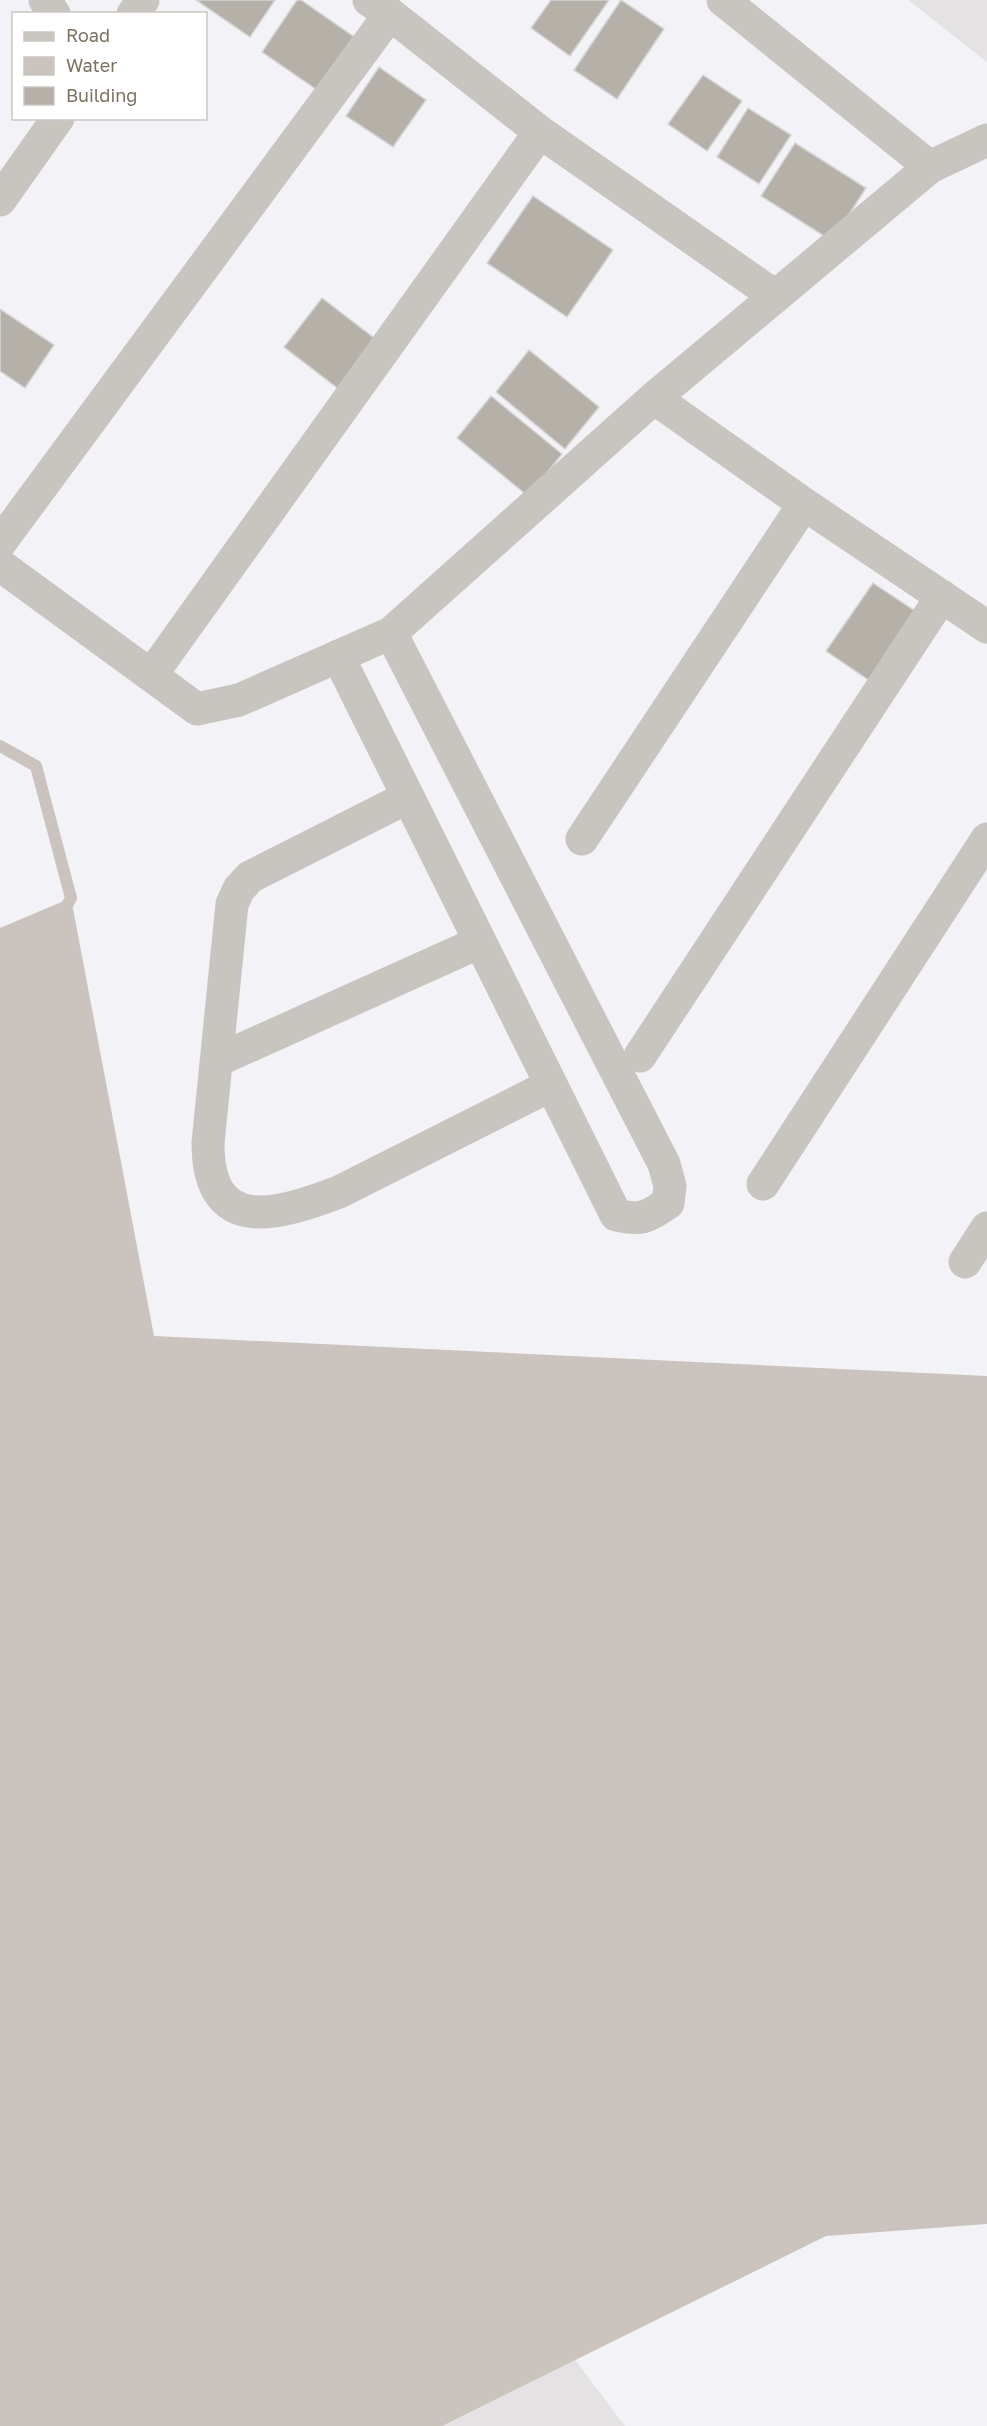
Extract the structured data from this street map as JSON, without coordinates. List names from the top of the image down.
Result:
{
  "legend": ["Road", "Water", "Building"]
}
